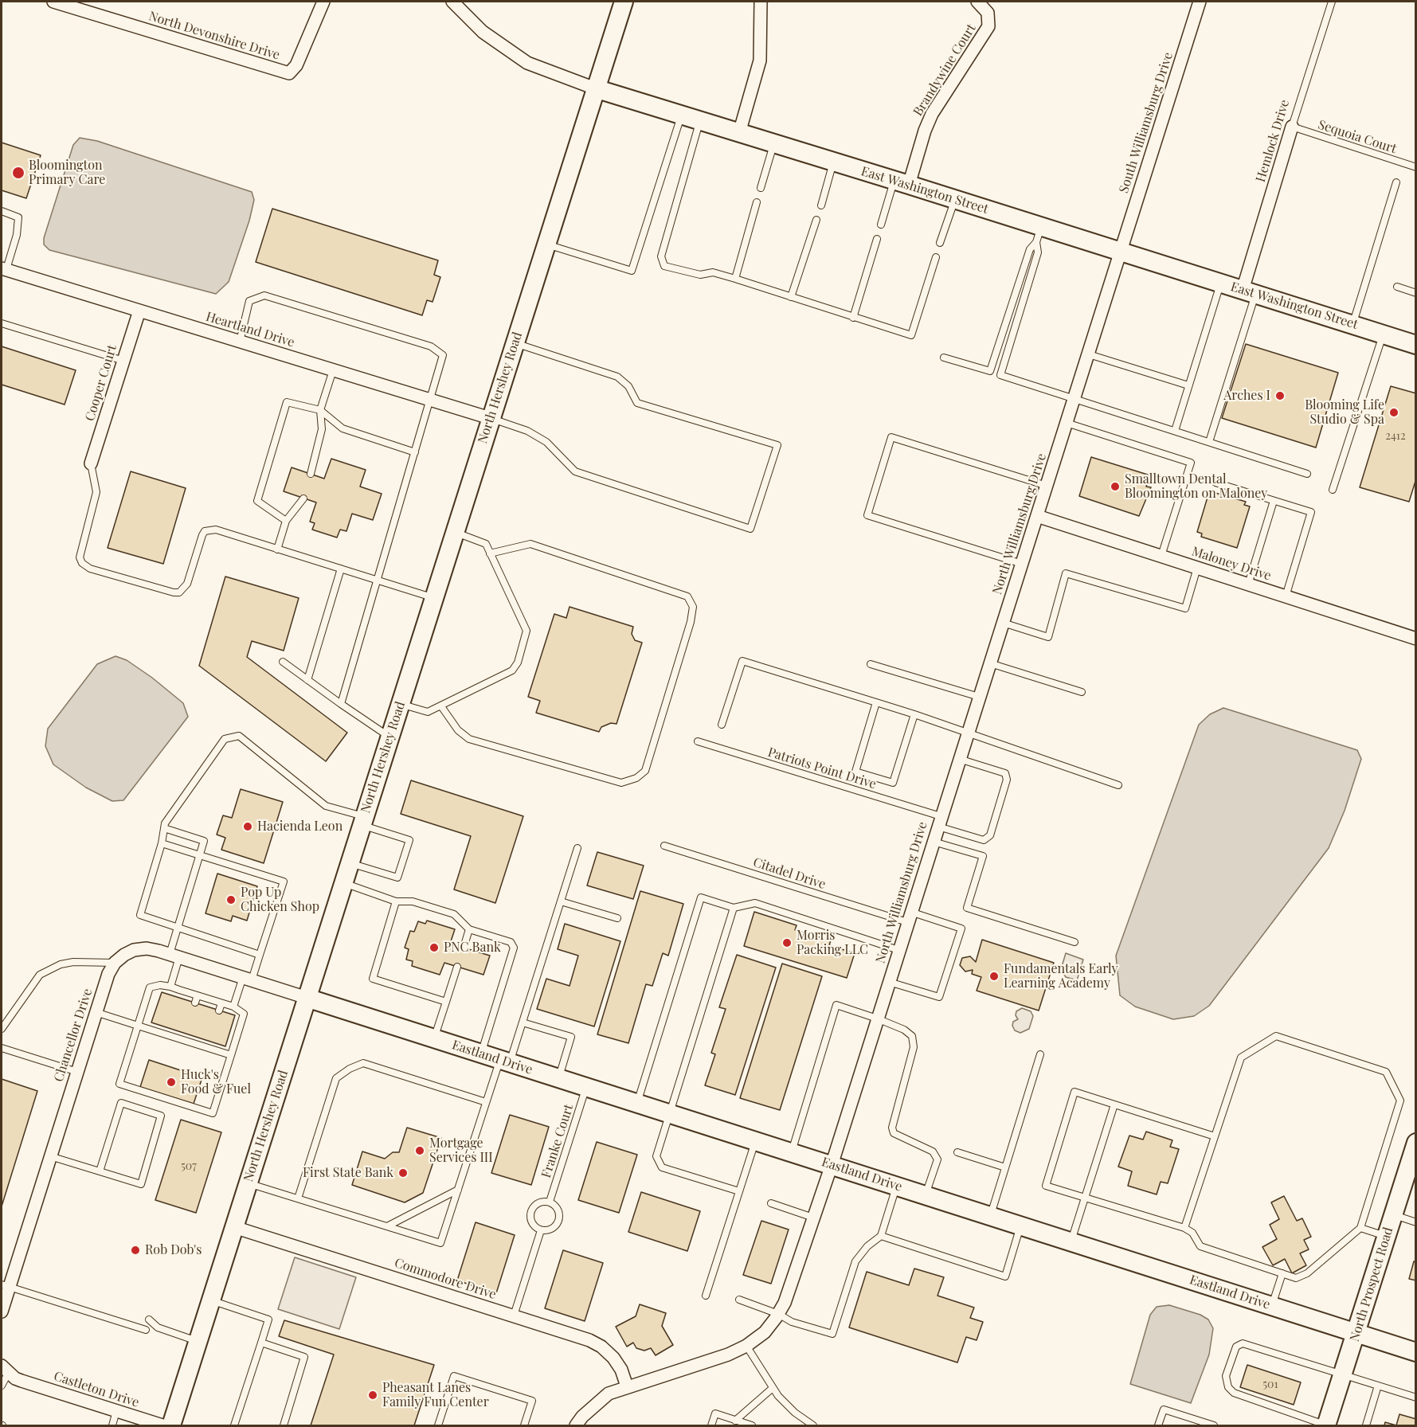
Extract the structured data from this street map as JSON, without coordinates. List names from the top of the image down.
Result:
{
  "streets": {
    "main road": [
      "East Washington Street",
      "North Hershey Road",
      "Eastland Drive",
      "North Prospect Road"
    ],
    "street": [
      "North Devonshire Drive",
      "Brandywine Court",
      "South Williamsburg Drive",
      "Hemlock Drive",
      "Heartland Drive",
      "Cooper Court",
      "North Williamsburg Drive",
      "Maloney Drive",
      "Chancellor Drive",
      "Commodore Drive",
      "Castleton Drive"
    ],
    "lane": [
      "Sequoia Court",
      "Patriots Point Drive",
      "Citadel Drive",
      "Franke Court"
    ]
  },
  "crossings": [
    ["Brandywine Court", "East Washington Street"],
    ["South Williamsburg Drive", "East Washington Street"],
    ["South Williamsburg Drive", "North Williamsburg Drive"],
    ["Sequoia Court", "Hemlock Drive"],
    ["Hemlock Drive", "East Washington Street"],
    ["East Washington Street", "North Hershey Road"],
    ["East Washington Street", "North Williamsburg Drive"],
    ["Heartland Drive", "Cooper Court"],
    ["Heartland Drive", "North Hershey Road"],
    ["North Hershey Road", "Eastland Drive"],
    ["North Hershey Road", "Commodore Drive"],
    ["North Williamsburg Drive", "Maloney Drive"],
    ["North Williamsburg Drive", "Patriots Point Drive"],
    ["North Williamsburg Drive", "Citadel Drive"],
    ["North Williamsburg Drive", "Eastland Drive"],
    ["North Williamsburg Drive", "Commodore Drive"],
    ["Eastland Drive", "Franke Court"],
    ["Eastland Drive", "North Prospect Road"]
  ],
  "places": [
    "Bloomington Primary Care",
    "Arches I",
    "Blooming Life Studio & Spa",
    "Smalltown Dental Bloomington on Maloney",
    "Hacienda Leon",
    "Pop Up Chicken Shop",
    "Morris Packing LLC",
    "PNC Bank",
    "Fundamentals Early Learning Academy",
    "Huck's Food & Fuel",
    "Mortgage Services III",
    "First State Bank",
    "Rob Dob's",
    "Pheasant Lanes Family Fun Center"
  ],
  "house_numbers": ["2412", "507", "501"]
}
